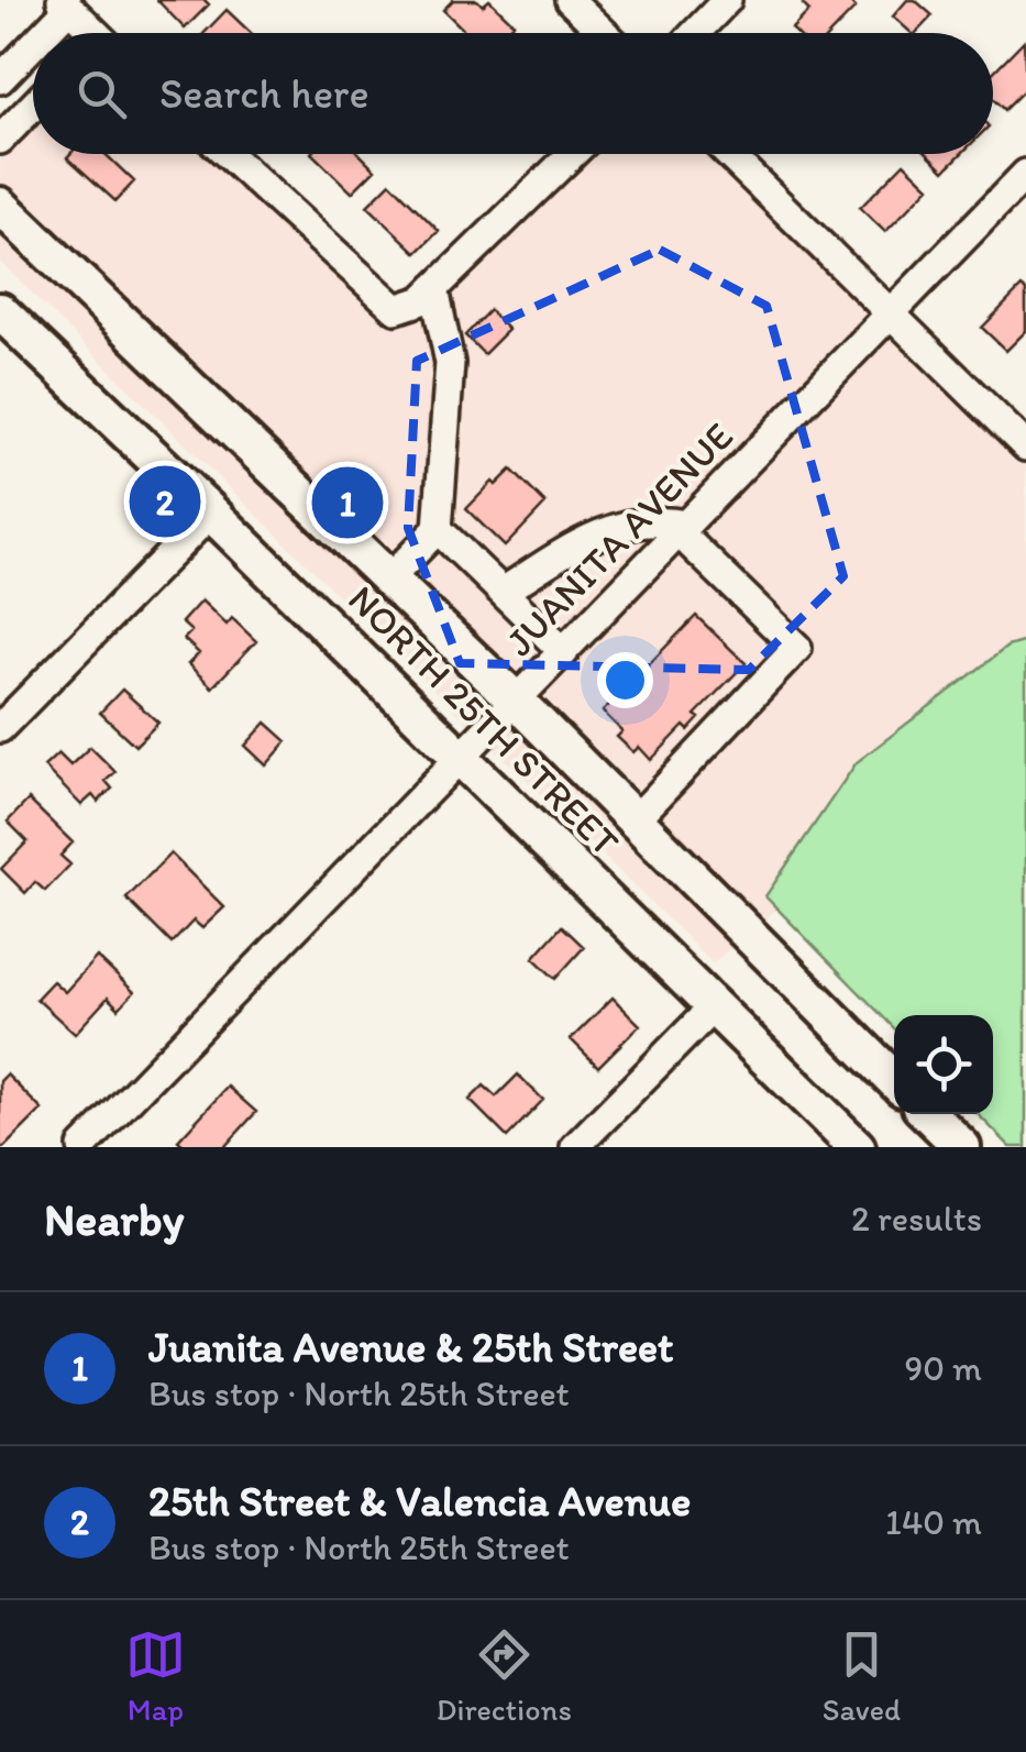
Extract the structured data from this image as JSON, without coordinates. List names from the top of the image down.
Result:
{
  "streets": {
    "main road": ["NORTH 25TH STREET"],
    "street": ["JUANITA AVENUE"]
  },
  "crossings": [
    ["JUANITA AVENUE", "NORTH 25TH STREET"]
  ],
  "page": {
    "search": "Search here",
    "pins": ["2", "1"],
    "heading": ["Nearby", "2 results"],
    "list": [
      {
        "mark": "1",
        "name": "Juanita Avenue & 25th Street",
        "note": "Bus stop · North 25th Street",
        "value": "90 m"
      },
      {
        "mark": "2",
        "name": "25th Street & Valencia Avenue",
        "note": "Bus stop · North 25th Street",
        "value": "140 m"
      }
    ],
    "nav": ["Map", "Directions", "Saved"]
  }
}
